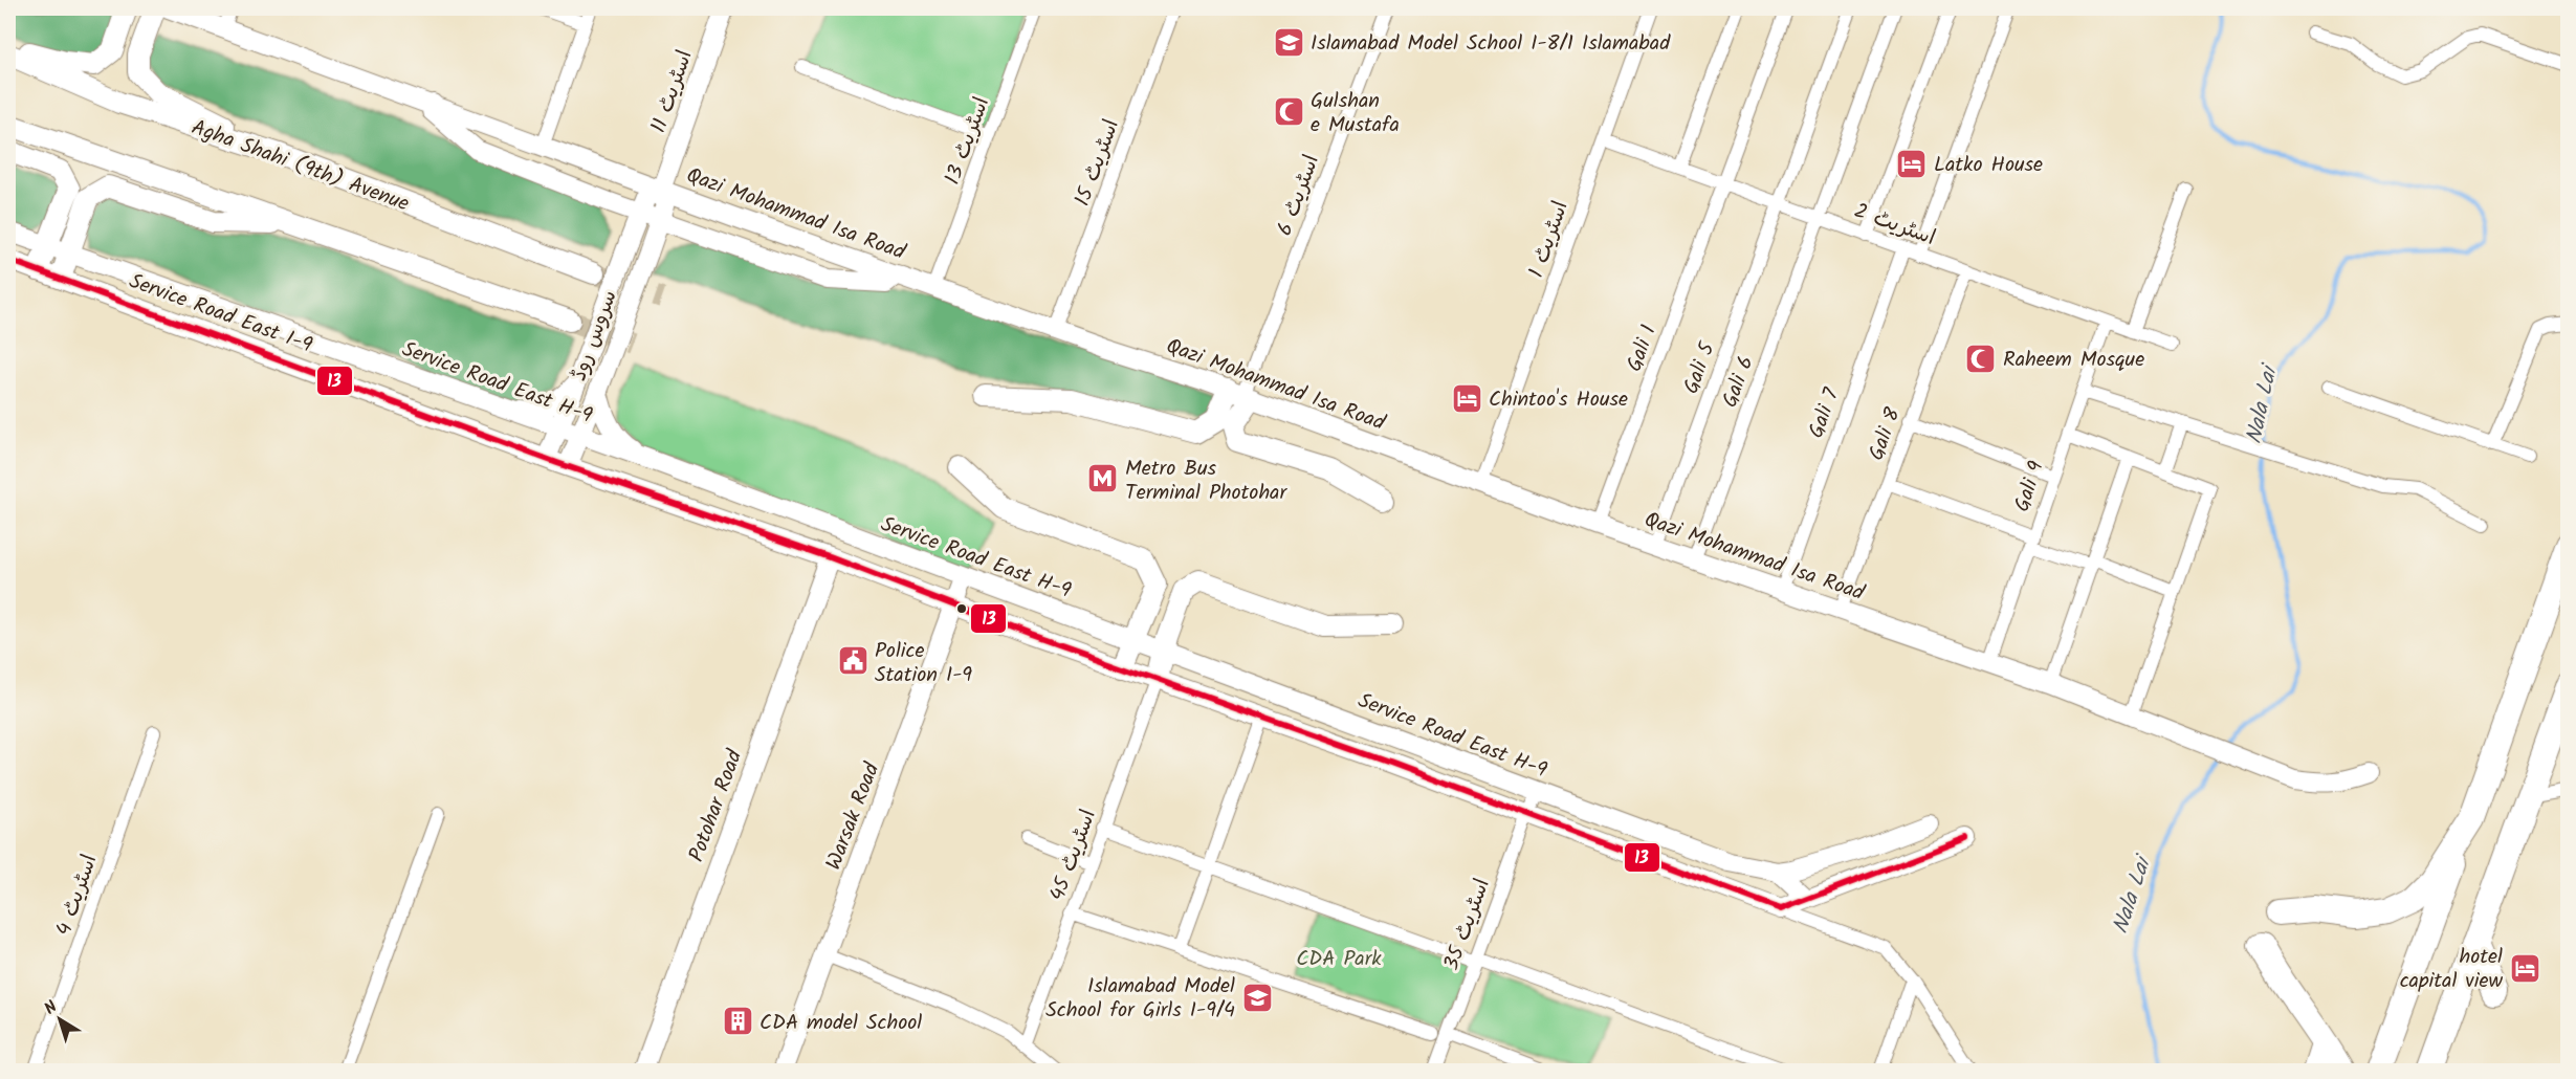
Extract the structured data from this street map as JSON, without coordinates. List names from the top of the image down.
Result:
{
  "streets": {
    "main road": ["Agha Shahi (9th) Avenue"],
    "street": [
      "اسٹریٹ 11",
      "اسٹریٹ 13",
      "اسٹریٹ 15",
      "اسٹریٹ 6",
      "Qazi Mohammad Isa Road",
      "اسٹریٹ 2",
      "اسٹریٹ 1",
      "Service Road East I-9",
      "سروس روڈ",
      "Gali 1",
      "Gali 5",
      "Service Road East H-9",
      "Gali 6",
      "Gali 7",
      "Gali 8",
      "Gali 9",
      "Potohar Road",
      "Warsak Road",
      "اسٹریٹ 45",
      "اسٹریٹ 4",
      "اسٹریٹ 35"
    ]
  },
  "crossings": [
    ["اسٹریٹ 11", "Qazi Mohammad Isa Road"],
    ["اسٹریٹ 11", "سروس روڈ"],
    ["اسٹریٹ 13", "Qazi Mohammad Isa Road"],
    ["اسٹریٹ 15", "Qazi Mohammad Isa Road"],
    ["اسٹریٹ 6", "Qazi Mohammad Isa Road"],
    ["Qazi Mohammad Isa Road", "اسٹریٹ 1"],
    ["Qazi Mohammad Isa Road", "سروس روڈ"],
    ["Qazi Mohammad Isa Road", "Gali 1"],
    ["Qazi Mohammad Isa Road", "Gali 5"],
    ["Qazi Mohammad Isa Road", "Gali 6"],
    ["Qazi Mohammad Isa Road", "Gali 7"],
    ["Qazi Mohammad Isa Road", "Gali 8"],
    ["Qazi Mohammad Isa Road", "Gali 9"],
    ["اسٹریٹ 2", "اسٹریٹ 1"],
    ["اسٹریٹ 2", "Gali 1"],
    ["اسٹریٹ 2", "Gali 5"],
    ["اسٹریٹ 2", "Gali 6"],
    ["اسٹریٹ 2", "Gali 7"],
    ["اسٹریٹ 2", "Gali 8"],
    ["اسٹریٹ 2", "Gali 9"],
    ["Service Road East I-9", "سروس روڈ"],
    ["سروس روڈ", "Service Road East H-9"],
    ["Service Road East H-9", "Warsak Road"],
    ["Service Road East H-9", "اسٹریٹ 35"]
  ],
  "water": ["Nala Lai"],
  "parks": ["CDA Park"],
  "places": {
    "school or university": ["Islamabad Model School I-8/1 Islamabad", "Islamabad Model School for Girls I-9/4"],
    "mosque": ["Gulshan e Mustafa", "Raheem Mosque"],
    "hotel": ["Latko House", "Chintoo's House", "hotel capital view"],
    "metro station": ["Metro Bus Terminal Photohar"],
    "public building": ["Police Station I-9"],
    "building": ["CDA model School"]
  },
  "lines": ["transit line 13"],
  "north": "top left"
}
